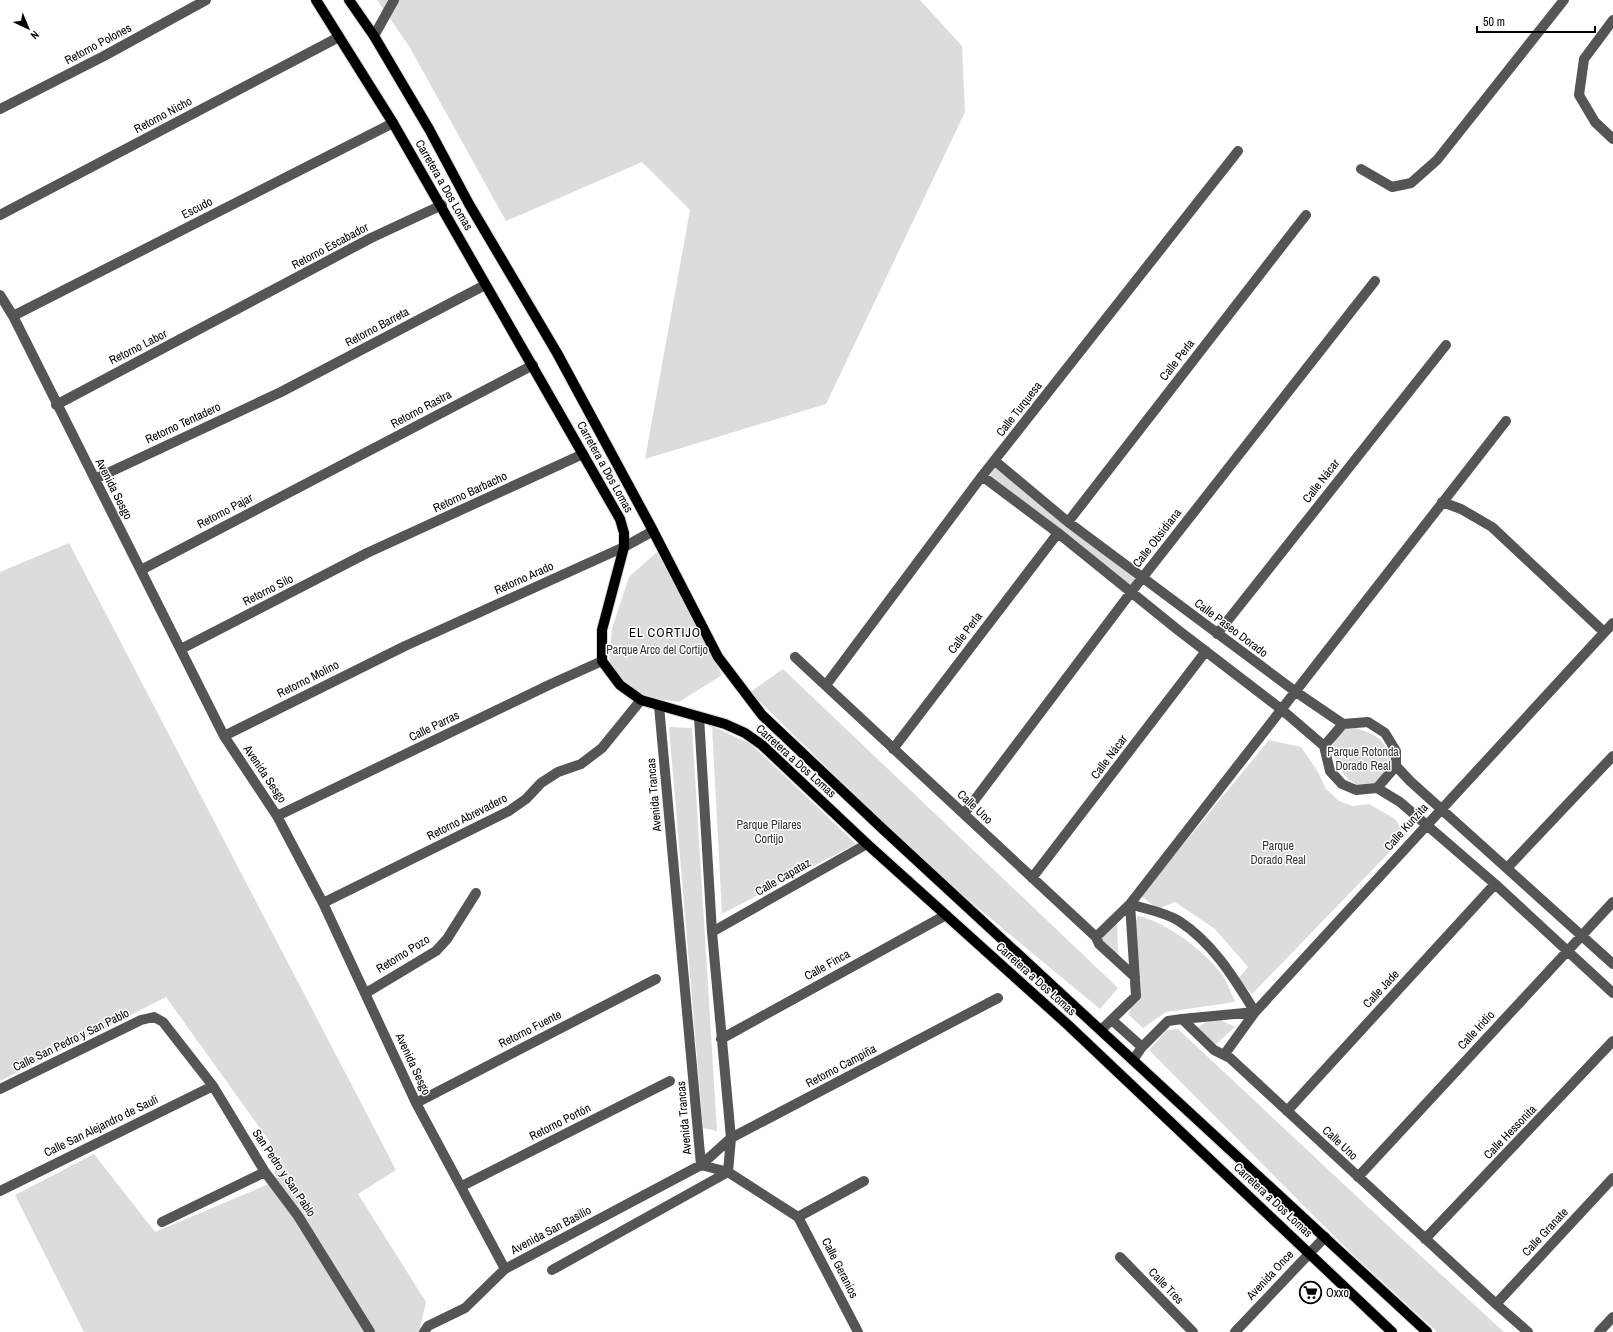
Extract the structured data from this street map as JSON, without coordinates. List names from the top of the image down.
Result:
{
  "streets": {
    "main road": ["Carretera a Dos Lomas"],
    "street": [
      "Retorno Polones",
      "Retorno Nicho",
      "Escudo",
      "Retorno Escabador",
      "Retorno Barreta",
      "Retorno Labor",
      "Calle Perla",
      "Retorno Rastra",
      "Calle Turquesa",
      "Retorno Tentadero",
      "Calle Nácar",
      "Avenida Sesgo",
      "Retorno Barbacho",
      "Retorno Pajar",
      "Calle Obsidiana",
      "Retorno Arado",
      "Retorno Silo",
      "Calle Paseo Dorado",
      "Retorno Molino",
      "Calle Parras",
      "Avenida Trancas",
      "Calle Uno",
      "Retorno Abrevadero",
      "Calle Kunzita",
      "Calle Capataz",
      "Retorno Pozo",
      "Calle Finca",
      "Calle Jade",
      "Retorno Fuente",
      "Calle Iridio",
      "Calle San Pedro y San Pablo",
      "Retorno Campiña",
      "Retorno Portón",
      "Calle San Alejandro de Sauli",
      "Calle Hessonita",
      "San Pedro y San Pablo",
      "Avenida San Basilio",
      "Calle Granate",
      "Calle Geranios",
      "Avenida Once",
      "Calle Tres"
    ]
  },
  "crossings": [
    ["Retorno Nicho", "Carretera a Dos Lomas"],
    ["Carretera a Dos Lomas", "Escudo"],
    ["Carretera a Dos Lomas", "Retorno Escabador"],
    ["Carretera a Dos Lomas", "Retorno Barreta"],
    ["Carretera a Dos Lomas", "Retorno Rastra"],
    ["Carretera a Dos Lomas", "Retorno Barbacho"],
    ["Carretera a Dos Lomas", "Retorno Arado"],
    ["Carretera a Dos Lomas", "Calle Parras"],
    ["Carretera a Dos Lomas", "Avenida Trancas"],
    ["Carretera a Dos Lomas", "Retorno Abrevadero"],
    ["Carretera a Dos Lomas", "Calle Capataz"],
    ["Carretera a Dos Lomas", "Calle Finca"],
    ["Carretera a Dos Lomas", "Avenida Once"],
    ["Escudo", "Avenida Sesgo"],
    ["Retorno Escabador", "Retorno Labor"],
    ["Retorno Barreta", "Retorno Tentadero"],
    ["Retorno Labor", "Avenida Sesgo"],
    ["Calle Perla", "Calle Paseo Dorado"],
    ["Calle Perla", "Calle Uno"],
    ["Retorno Rastra", "Retorno Pajar"],
    ["Calle Turquesa", "Calle Paseo Dorado"],
    ["Calle Turquesa", "Calle Uno"],
    ["Retorno Tentadero", "Avenida Sesgo"],
    ["Calle Nácar", "Calle Paseo Dorado"],
    ["Calle Nácar", "Calle Uno"],
    ["Avenida Sesgo", "Retorno Pajar"],
    ["Avenida Sesgo", "Retorno Silo"],
    ["Avenida Sesgo", "Retorno Molino"],
    ["Avenida Sesgo", "Calle Parras"],
    ["Avenida Sesgo", "Retorno Abrevadero"],
    ["Avenida Sesgo", "Retorno Pozo"],
    ["Avenida Sesgo", "Retorno Fuente"],
    ["Avenida Sesgo", "Retorno Portón"],
    ["Avenida Sesgo", "Avenida San Basilio"],
    ["Retorno Barbacho", "Retorno Silo"],
    ["Calle Obsidiana", "Calle Paseo Dorado"],
    ["Calle Obsidiana", "Calle Uno"],
    ["Retorno Arado", "Retorno Molino"],
    ["Avenida Trancas", "Retorno Campiña"],
    ["Avenida Trancas", "Avenida San Basilio"],
    ["Avenida Trancas", "Calle Geranios"],
    ["Calle Uno", "Calle Kunzita"],
    ["Calle Uno", "Calle Jade"],
    ["Calle Uno", "Calle Iridio"],
    ["Calle Uno", "Calle Hessonita"],
    ["Calle Uno", "Calle Granate"],
    ["Calle San Pedro y San Pablo", "San Pedro y San Pablo"],
    ["Retorno Campiña", "Avenida San Basilio"],
    ["Calle San Alejandro de Sauli", "San Pedro y San Pablo"]
  ],
  "districts": ["EL CORTIJO"],
  "parks": [
    "Parque Arco del Cortijo",
    "Parque Rotonda Dorado Real",
    "Parque Pilares Cortijo",
    "Parque Dorado Real"
  ],
  "places": {
    "supermarket": ["Oxxo"]
  },
  "scale_bar": "50 m",
  "north": "bottom right"
}
